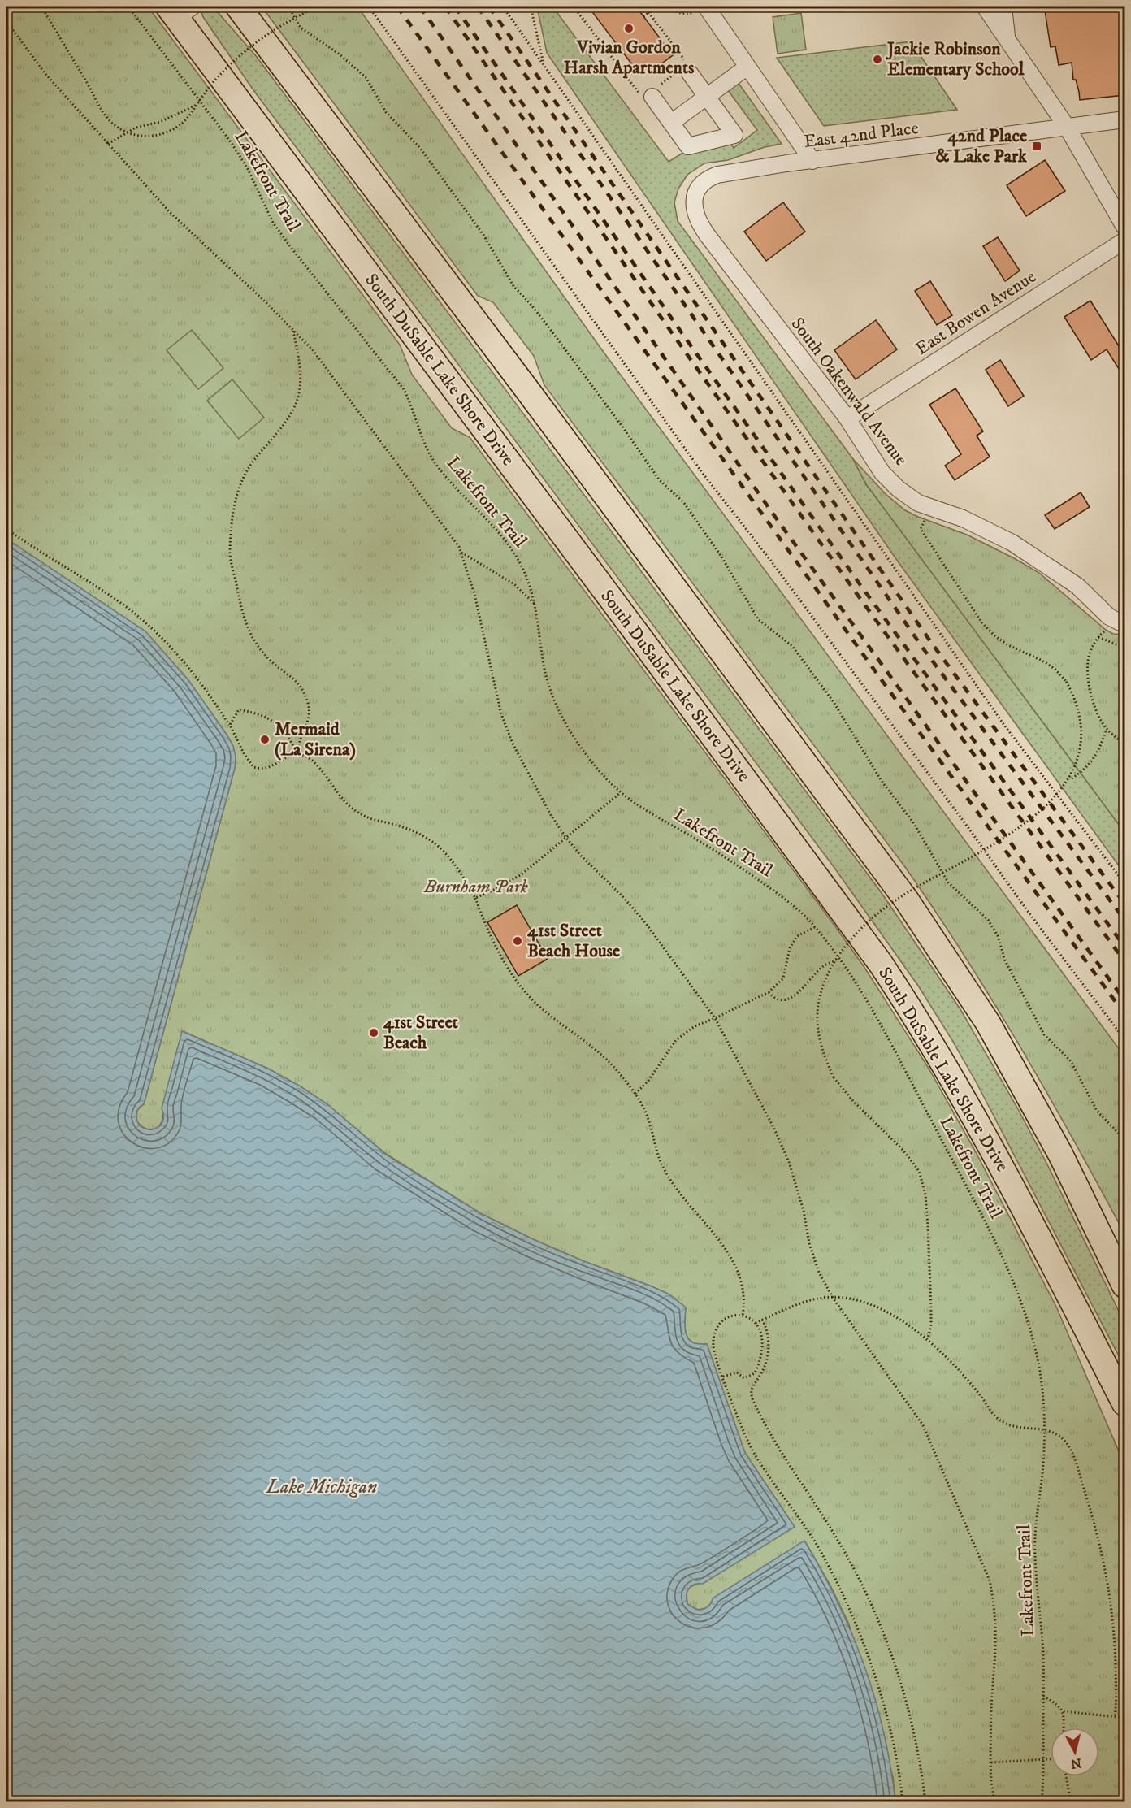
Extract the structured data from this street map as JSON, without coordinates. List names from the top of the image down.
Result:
{
  "streets": {
    "highway": ["South DuSable Lake Shore Drive"],
    "street": ["East 42nd Place", "East Bowen Avenue", "South Oakenwald Avenue"],
    "path": ["Lakefront Trail"]
  },
  "crossings": [
    ["East 42nd Place", "South Oakenwald Avenue"],
    ["East Bowen Avenue", "South Oakenwald Avenue"]
  ],
  "water": ["Lake Michigan"],
  "parks": ["Burnham Park"],
  "places": {
    "other": [
      "Vivian Gordon Harsh Apartments",
      "Jackie Robinson Elementary School",
      "Mermaid (La Sirena)",
      "41st Street Beach House",
      "41st Street Beach"
    ],
    "transit": ["42nd Place & Lake Park"]
  },
  "north": "bottom"
}
